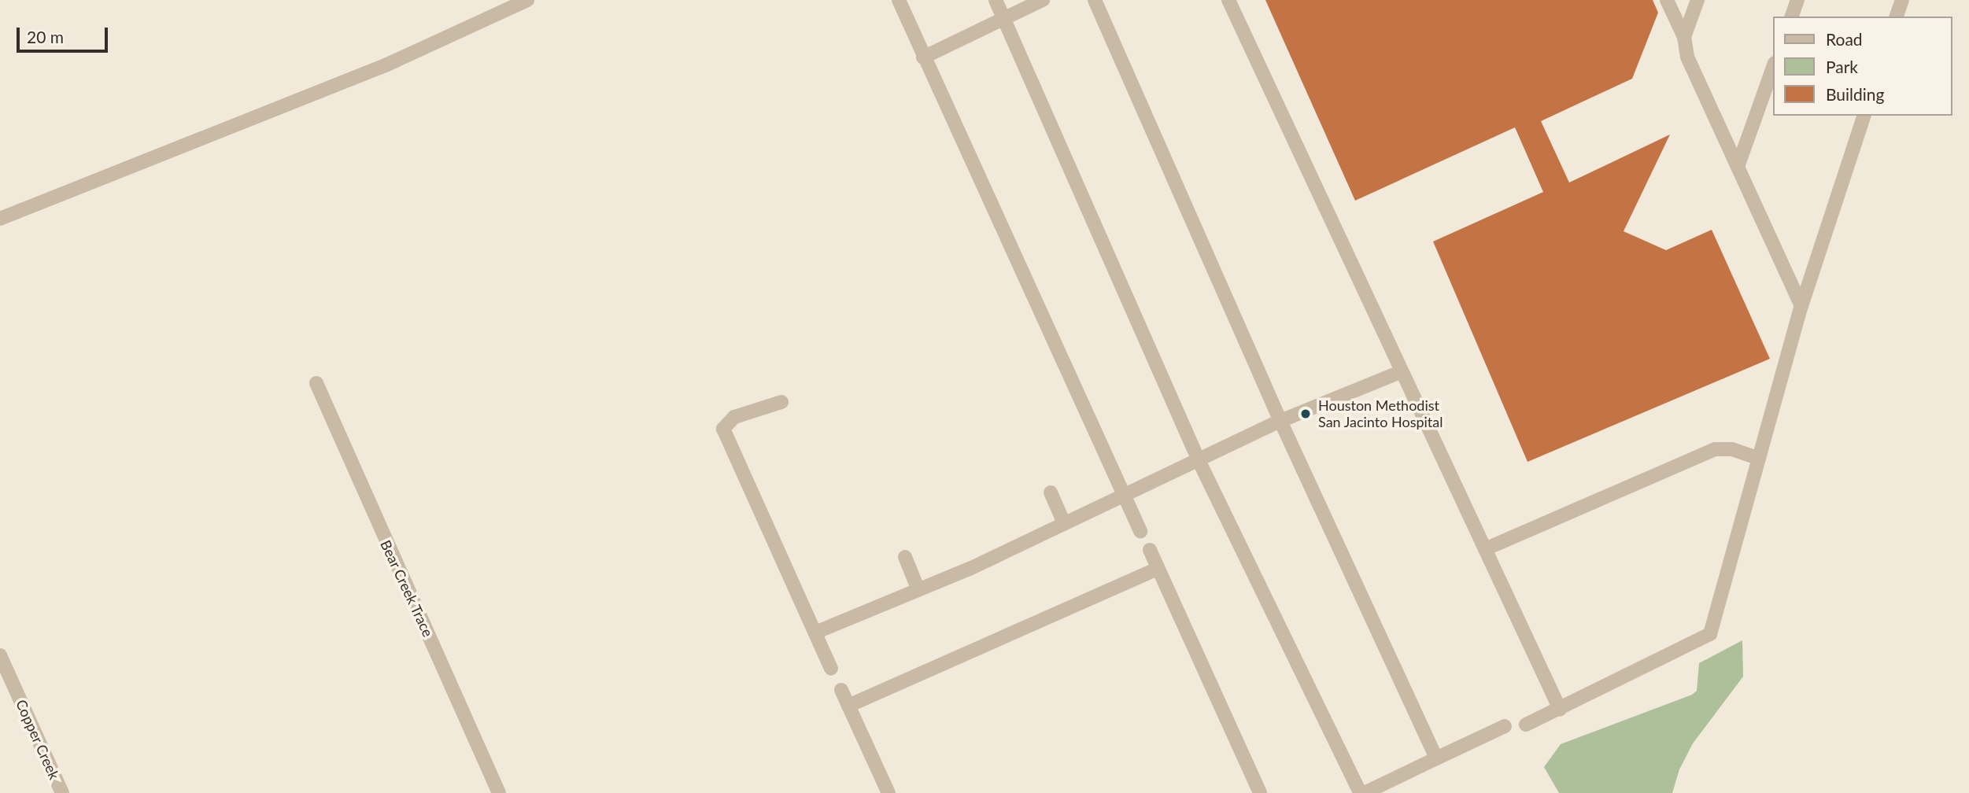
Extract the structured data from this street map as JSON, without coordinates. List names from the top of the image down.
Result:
{
  "streets": {
    "street": ["Bear Creek Trace", "Copper Creek"]
  },
  "places": ["Houston Methodist San Jacinto Hospital"],
  "legend": ["Road", "Park", "Building"],
  "scale_bar": "20 m"
}
